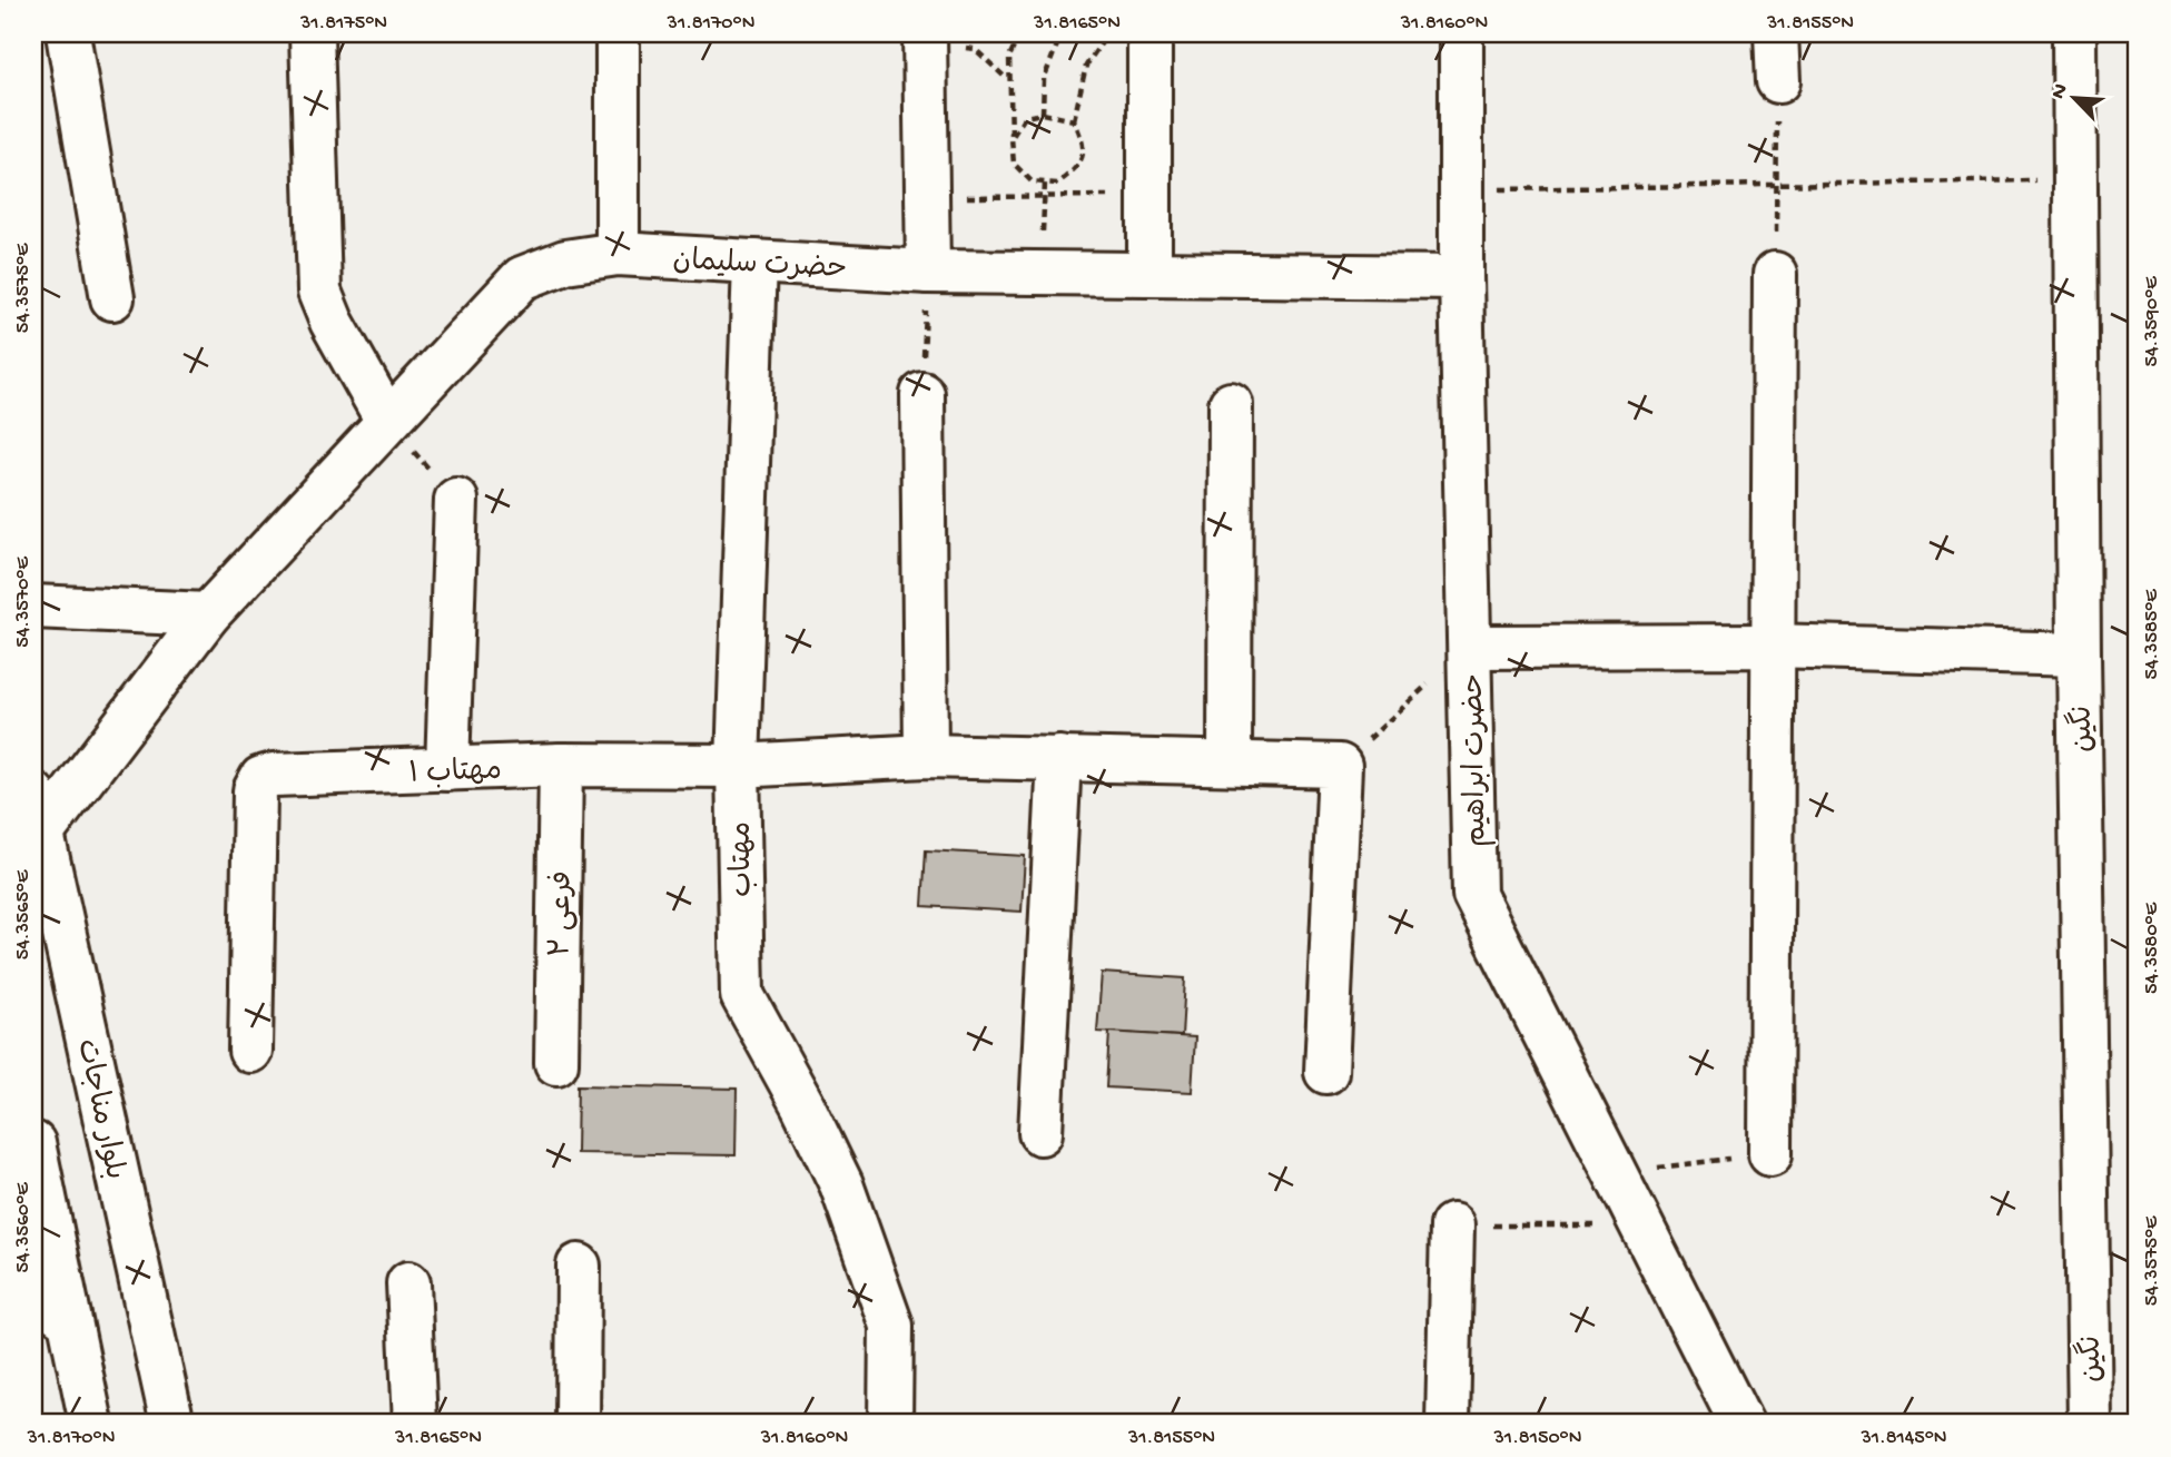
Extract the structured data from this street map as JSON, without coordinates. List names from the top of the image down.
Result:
{
  "streets": {
    "street": [
      "حضرت سلیمان",
      "نگین",
      "حضرت ابراهیم",
      "مهتاب ۱",
      "مهتاب",
      "فرعی ۲",
      "بلوار مناجات"
    ]
  },
  "crossings": [
    ["حضرت سلیمان", "حضرت ابراهیم"],
    ["حضرت سلیمان", "مهتاب"],
    ["حضرت سلیمان", "بلوار مناجات"],
    ["مهتاب ۱", "مهتاب"],
    ["مهتاب ۱", "فرعی ۲"]
  ],
  "north": "top left",
  "coordinates": [
    "31.8175°N",
    "31.8170°N",
    "31.8165°N",
    "31.8160°N",
    "31.8155°N",
    "54.3575°E",
    "54.3590°E",
    "54.3570°E",
    "54.3585°E",
    "54.3565°E",
    "54.3580°E",
    "54.3560°E",
    "31.8150°N",
    "31.8145°N"
  ]
}
